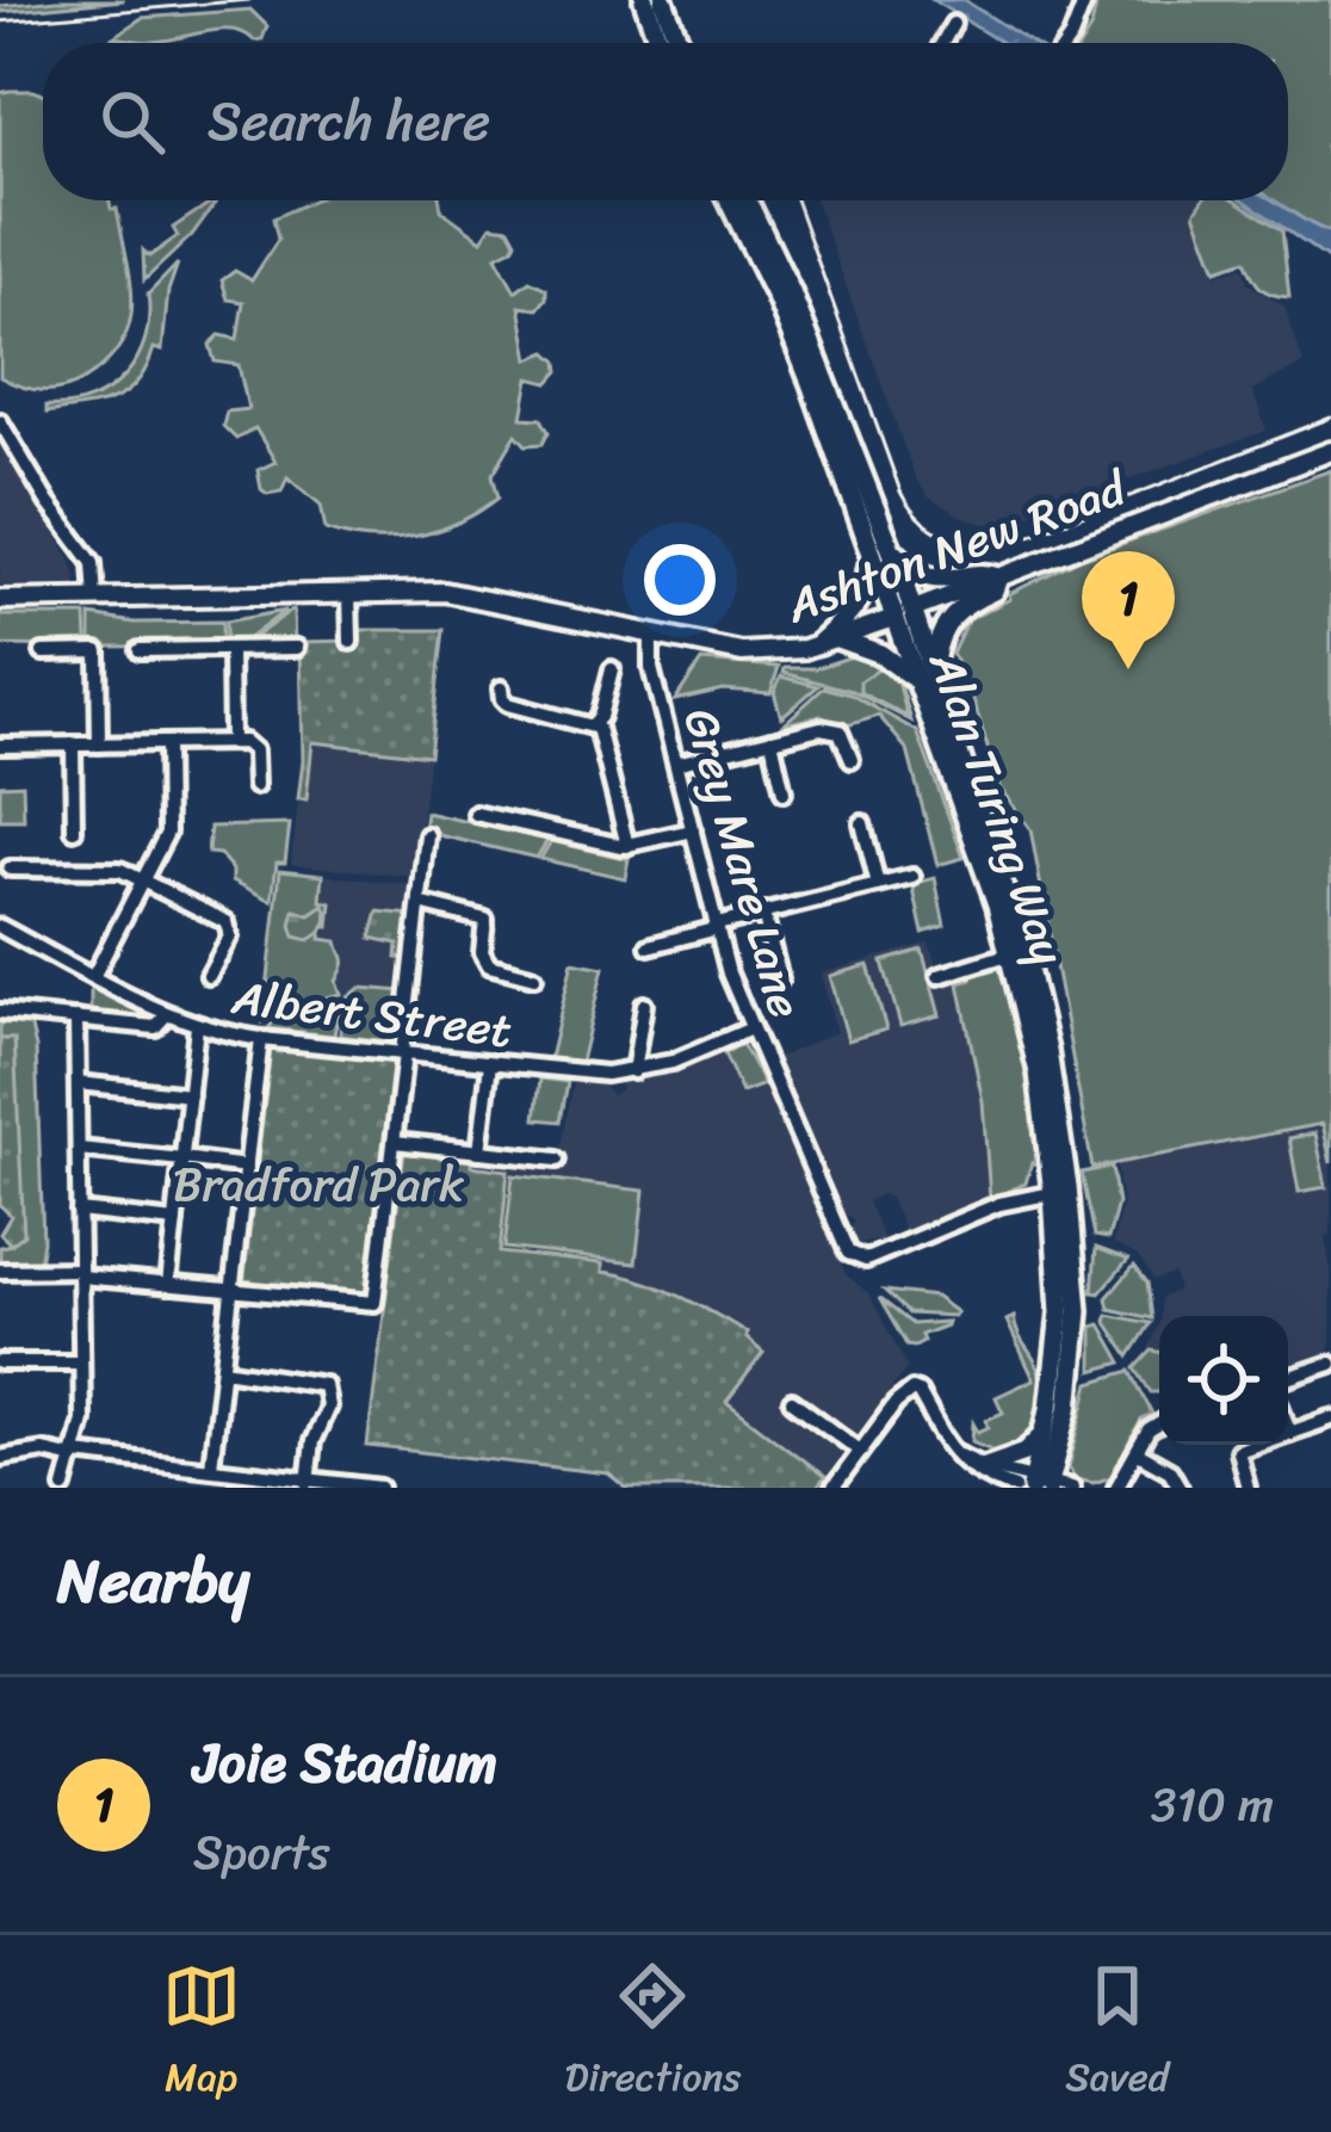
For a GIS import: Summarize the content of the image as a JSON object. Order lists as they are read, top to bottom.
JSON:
{
  "streets": {
    "highway": ["Ashton New Road", "Alan Turing Way"],
    "street": ["Grey Mare Lane", "Albert Street"]
  },
  "crossings": [
    ["Ashton New Road", "Alan Turing Way"],
    ["Ashton New Road", "Grey Mare Lane"],
    ["Alan Turing Way", "Grey Mare Lane"],
    ["Grey Mare Lane", "Albert Street"]
  ],
  "parks": ["Bradford Park"],
  "page": {
    "search": "Search here",
    "pins": "1",
    "heading": "Nearby",
    "list": [
      {
        "mark": "1",
        "name": "Joie Stadium",
        "note": "Sports",
        "value": "310 m"
      }
    ],
    "nav": ["Map", "Directions", "Saved"]
  }
}
